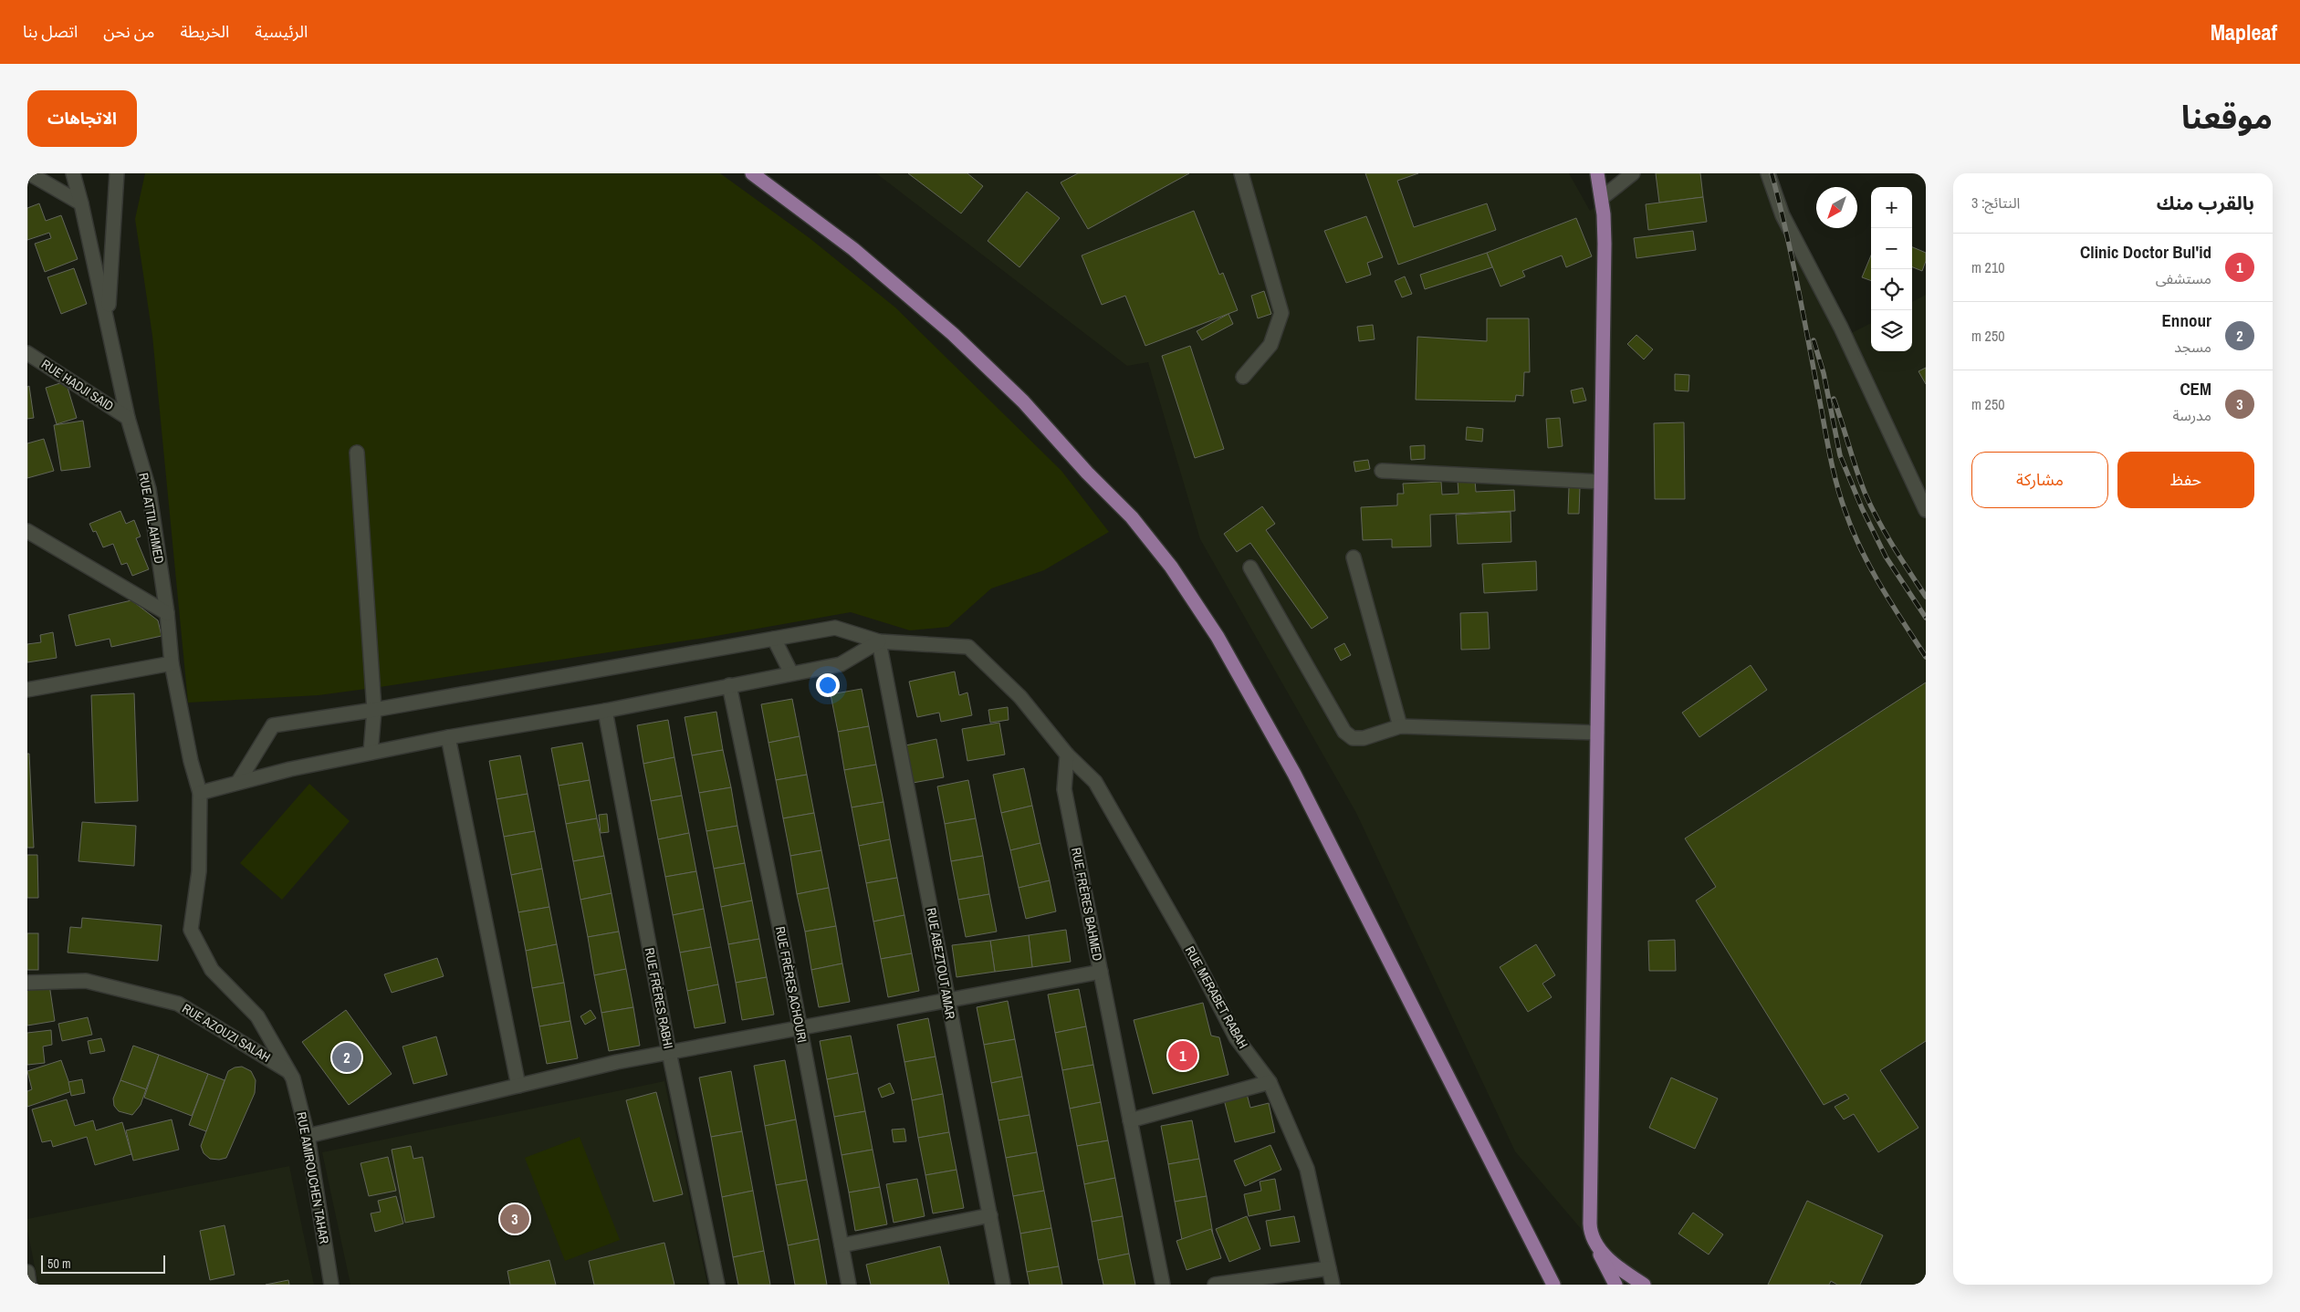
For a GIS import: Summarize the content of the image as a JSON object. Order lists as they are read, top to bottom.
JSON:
{
  "streets": {
    "street": [
      "RUE HADJI SAID",
      "RUE ATTIL AHMED",
      "RUE FRÈRES BAHMED",
      "RUE ABEZTOUT AMAR",
      "RUE FRÈRES ACHOURI",
      "RUE MERABET RABAH",
      "RUE FRÈRES RABHI",
      "RUE AZOUZI SALAH",
      "RUE AMIROUCHEN TAHAR"
    ]
  },
  "crossings": [
    ["RUE HADJI SAID", "RUE ATTIL AHMED"],
    ["RUE ATTIL AHMED", "RUE AMIROUCHEN TAHAR"],
    ["RUE FRÈRES BAHMED", "RUE MERABET RABAH"],
    ["RUE AZOUZI SALAH", "RUE AMIROUCHEN TAHAR"]
  ],
  "scale_bar": "50 m",
  "north": "bottom left",
  "page": {
    "header": "Mapleaf",
    "nav": [
      "الرئيسية",
      "الخريطة",
      "من نحن",
      "اتصل بنا"
    ],
    "title": "موقعنا",
    "buttons": [
      "الاتجاهات",
      ["حفظ", "مشاركة"]
    ],
    "heading": ["بالقرب منك", "النتائج: 3"],
    "map_buttons": ["+", "−"],
    "list": [
      {
        "mark": "1",
        "name": "Clinic Doctor Bul'id",
        "note": "مستشفى",
        "value": "210 m"
      },
      {
        "mark": "2",
        "name": "Ennour",
        "note": "مسجد",
        "value": "250 m"
      },
      {
        "mark": "3",
        "name": "CEM",
        "note": "مدرسة",
        "value": "250 m"
      }
    ],
    "pins": ["1", "2", "3"],
    "scale": "50 m"
  }
}
